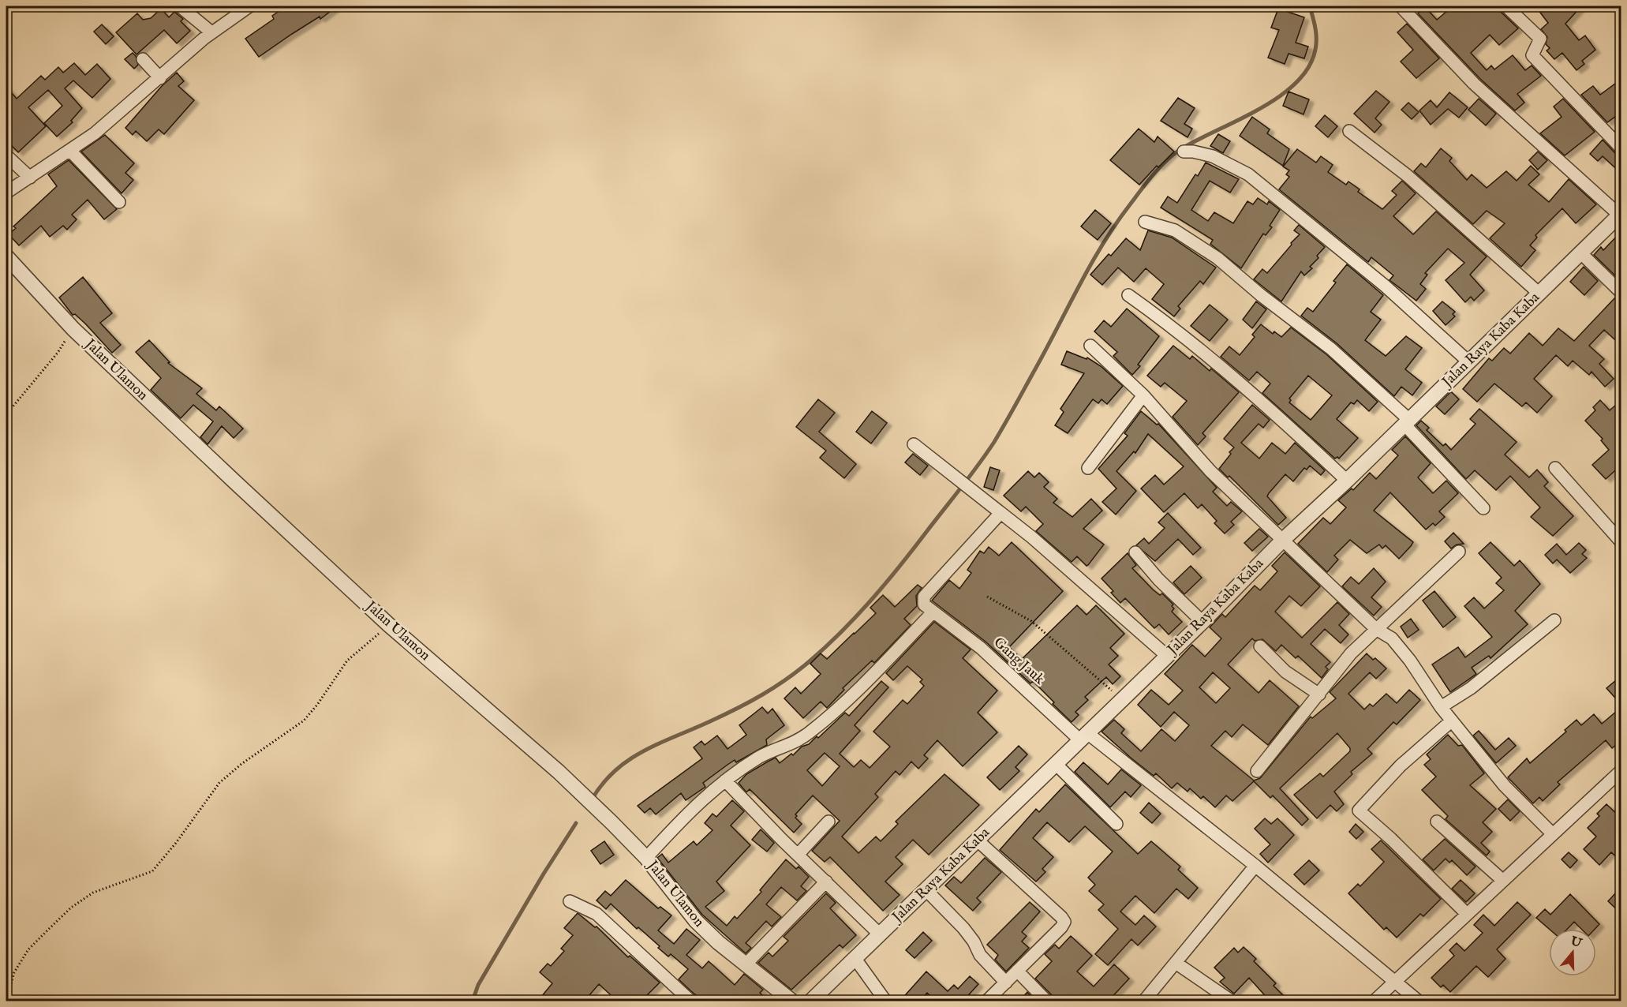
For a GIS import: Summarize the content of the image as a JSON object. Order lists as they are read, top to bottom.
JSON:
{
  "streets": {
    "street": ["Jalan Raya Kaba Kaba", "Jalan Ulamon", "Gang Jauk"]
  },
  "crossings": [
    ["Jalan Raya Kaba Kaba", "Gang Jauk"]
  ],
  "north": "top"
}
